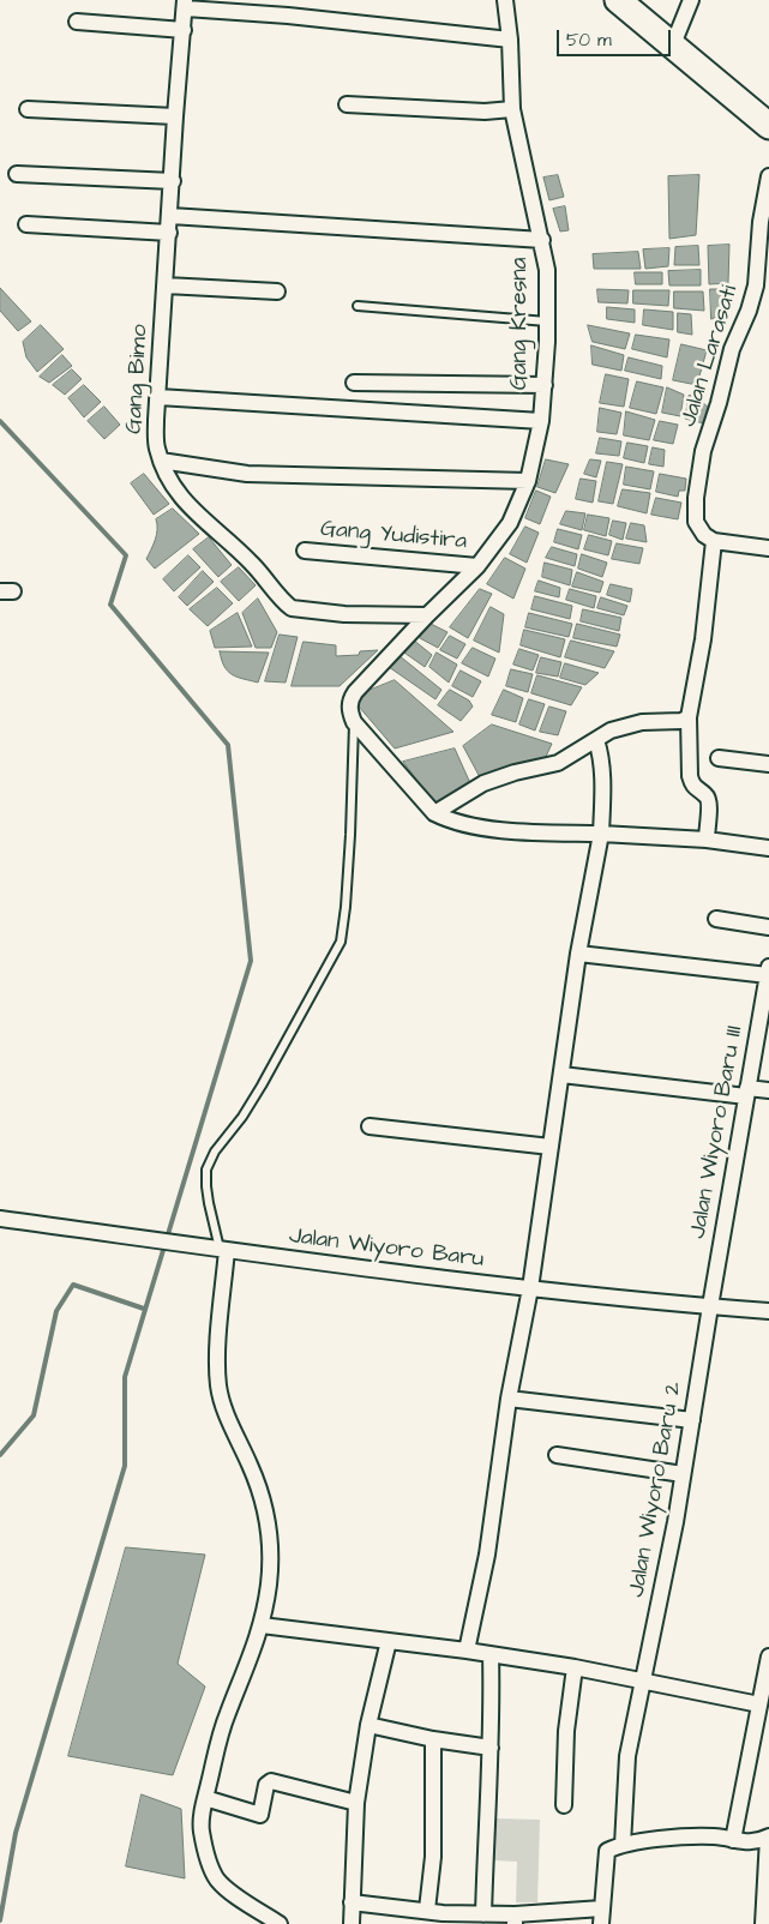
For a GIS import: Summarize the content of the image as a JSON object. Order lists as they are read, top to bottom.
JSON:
{
  "streets": {
    "street": [
      "Gang Kresna",
      "Jalan Larasati",
      "Gang Bimo",
      "Gang Yudistira",
      "Jalan Wiyoro Baru III",
      "Jalan Wiyoro Baru",
      "Jalan Wiyoro Baru 2"
    ]
  },
  "crossings": [
    ["Gang Kresna", "Gang Bimo"],
    ["Gang Kresna", "Gang Yudistira"],
    ["Jalan Wiyoro Baru III", "Jalan Wiyoro Baru"],
    ["Jalan Wiyoro Baru III", "Jalan Wiyoro Baru 2"],
    ["Jalan Wiyoro Baru", "Jalan Wiyoro Baru 2"]
  ],
  "scale_bar": "50 m"
}
